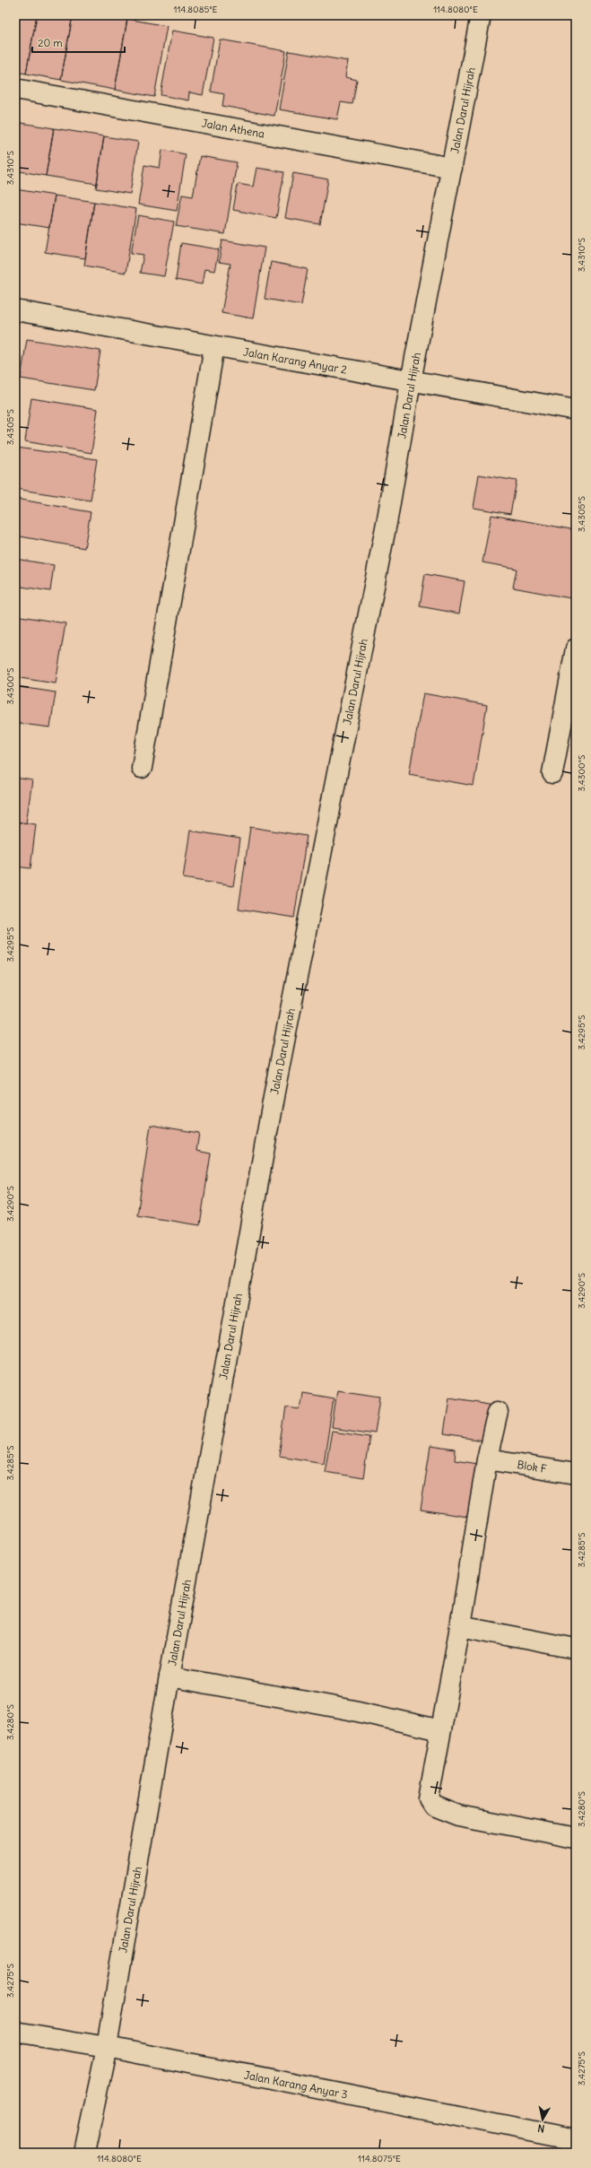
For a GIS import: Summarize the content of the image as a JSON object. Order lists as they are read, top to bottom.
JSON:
{
  "streets": {
    "street": [
      "Jalan Darul Hijrah",
      "Jalan Athena",
      "Jalan Karang Anyar 2",
      "Blok F",
      "Jalan Karang Anyar 3"
    ]
  },
  "crossings": [
    ["Jalan Darul Hijrah", "Jalan Athena"],
    ["Jalan Darul Hijrah", "Jalan Karang Anyar 2"],
    ["Jalan Darul Hijrah", "Jalan Karang Anyar 3"]
  ],
  "scale_bar": "20 m",
  "north": "bottom",
  "coordinates": [
    "114.8085°E",
    "114.8080°E",
    "3.4310°S",
    "3.4305°S",
    "3.4300°S",
    "3.4295°S",
    "3.4290°S",
    "3.4285°S",
    "3.4280°S",
    "3.4275°S",
    "114.8075°E"
  ]
}
